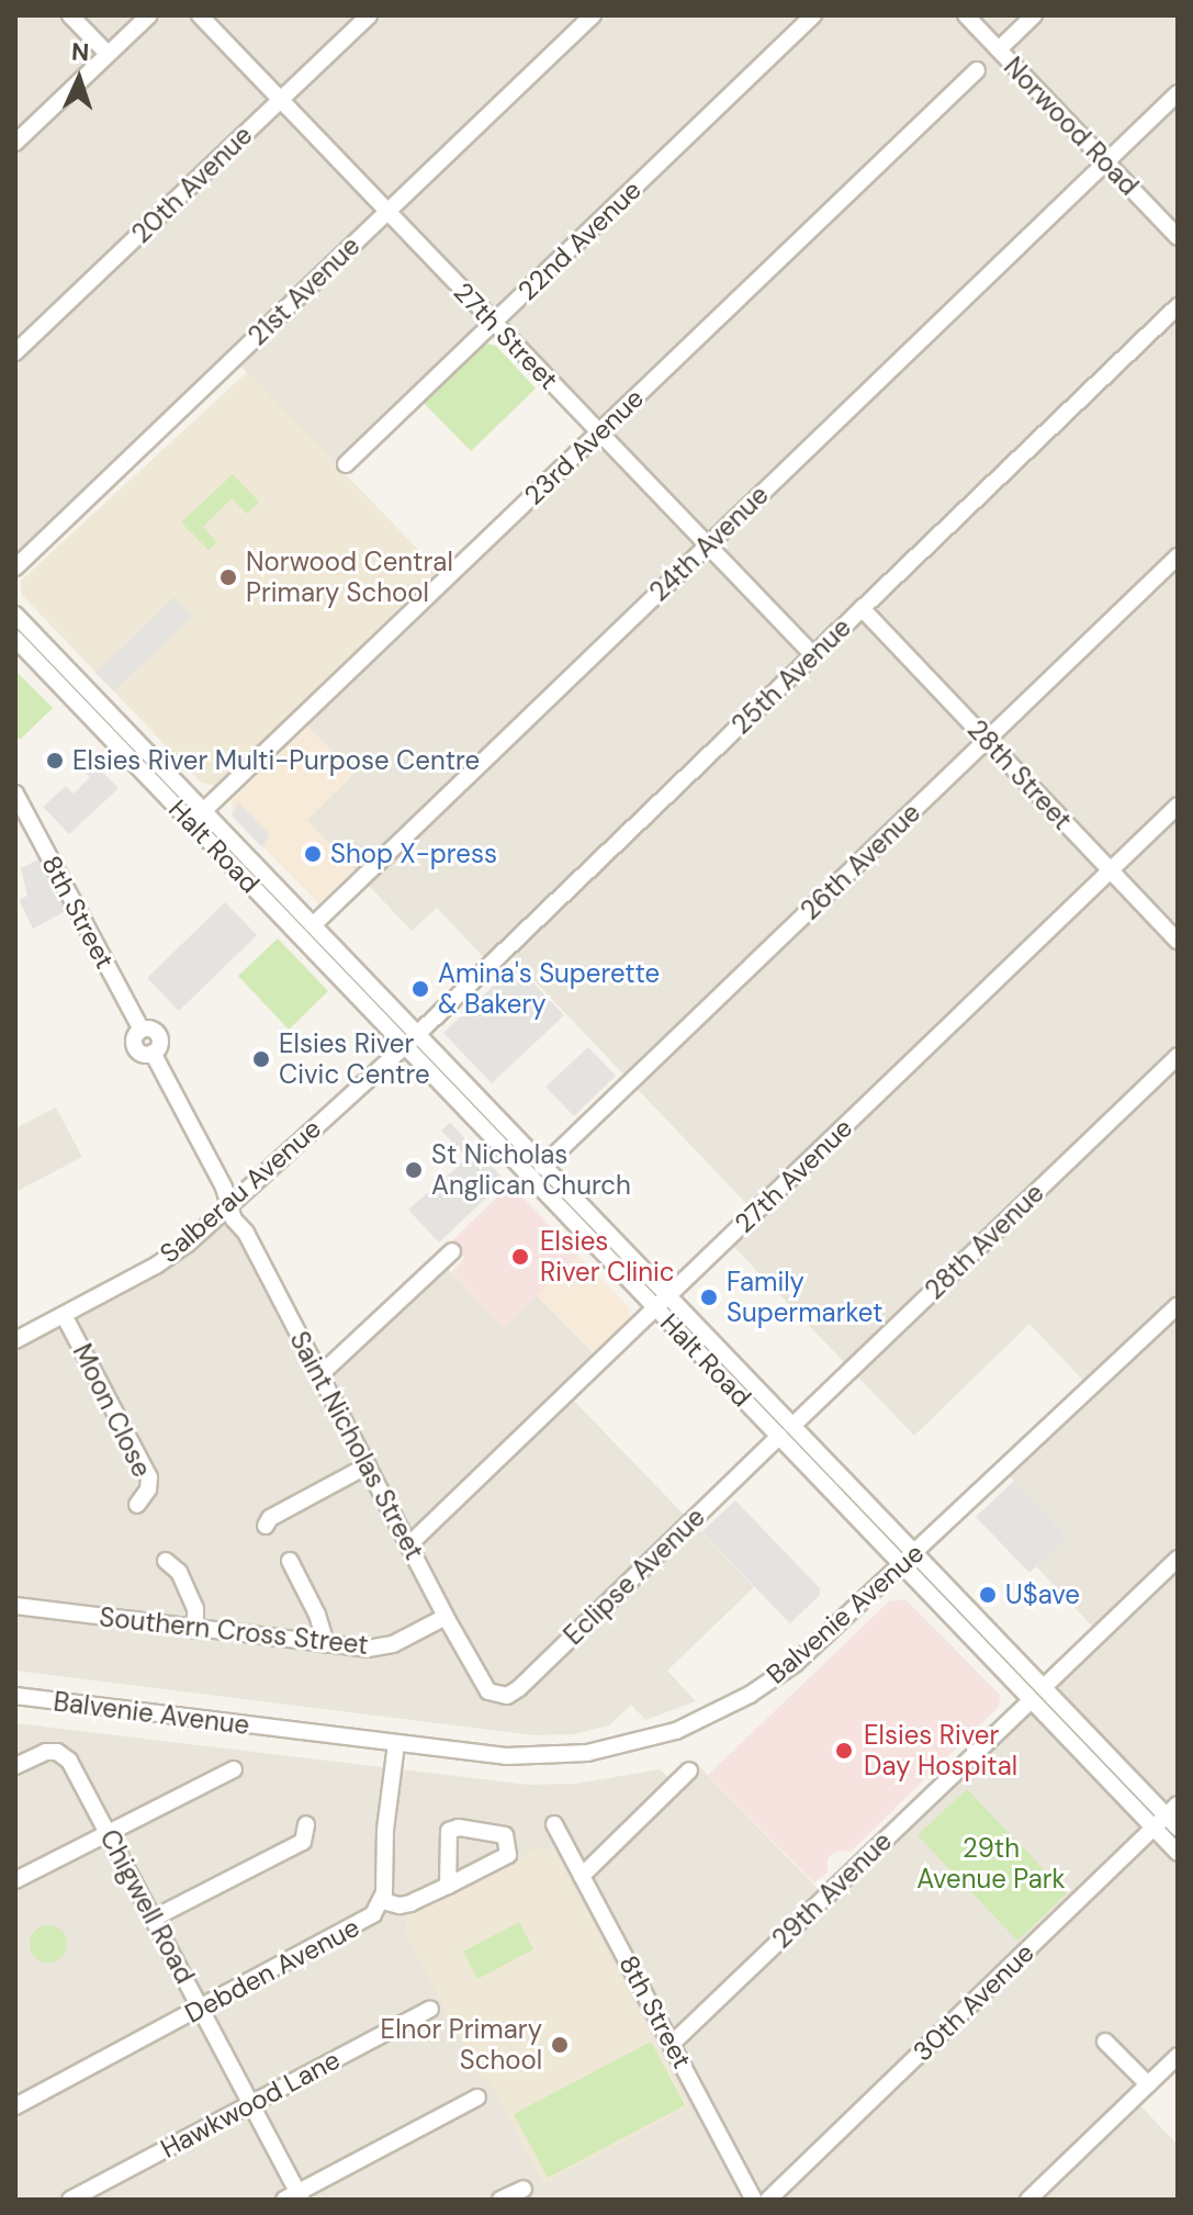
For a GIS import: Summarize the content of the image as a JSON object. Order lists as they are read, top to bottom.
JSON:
{
  "streets": {
    "street": [
      "Norwood Road",
      "20th Avenue",
      "22nd Avenue",
      "21st Avenue",
      "27th Street",
      "23rd Avenue",
      "24th Avenue",
      "25th Avenue",
      "28th Street",
      "Halt Road",
      "26th Avenue",
      "8th Street",
      "27th Avenue",
      "Salberau Avenue",
      "28th Avenue",
      "Moon Close",
      "Saint Nicholas Street",
      "Eclipse Avenue",
      "Balvenie Avenue",
      "Southern Cross Street",
      "29th Avenue",
      "Chigwell Road",
      "Debden Avenue",
      "30th Avenue",
      "Hawkwood Lane"
    ]
  },
  "crossings": [
    ["Norwood Road", "24th Avenue"],
    ["20th Avenue", "27th Street"],
    ["22nd Avenue", "27th Street"],
    ["21st Avenue", "27th Street"],
    ["27th Street", "23rd Avenue"],
    ["27th Street", "24th Avenue"],
    ["27th Street", "25th Avenue"],
    ["23rd Avenue", "Halt Road"],
    ["24th Avenue", "Halt Road"],
    ["25th Avenue", "28th Street"],
    ["25th Avenue", "Halt Road"],
    ["25th Avenue", "Salberau Avenue"],
    ["28th Street", "26th Avenue"],
    ["28th Street", "27th Avenue"],
    ["Halt Road", "26th Avenue"],
    ["Halt Road", "27th Avenue"],
    ["Halt Road", "Salberau Avenue"],
    ["Halt Road", "28th Avenue"],
    ["Halt Road", "Eclipse Avenue"],
    ["Halt Road", "Balvenie Avenue"],
    ["Halt Road", "29th Avenue"],
    ["Halt Road", "30th Avenue"],
    ["8th Street", "Salberau Avenue"],
    ["8th Street", "Saint Nicholas Street"],
    ["8th Street", "29th Avenue"],
    ["27th Avenue", "Saint Nicholas Street"],
    ["Salberau Avenue", "Moon Close"],
    ["Salberau Avenue", "Saint Nicholas Street"],
    ["28th Avenue", "Eclipse Avenue"],
    ["Saint Nicholas Street", "Eclipse Avenue"],
    ["Saint Nicholas Street", "Southern Cross Street"],
    ["Balvenie Avenue", "Debden Avenue"],
    ["Chigwell Road", "Debden Avenue"],
    ["Chigwell Road", "Hawkwood Lane"]
  ],
  "parks": ["29th Avenue Park"],
  "places": [
    "Norwood Central Primary School",
    "Elsies River Multi-Purpose Centre",
    "Shop X-press",
    "Amina's Superette & Bakery",
    "Elsies River Civic Centre",
    "St Nicholas Anglican Church",
    "Elsies River Clinic",
    "Family Supermarket",
    "U$ave",
    "Elsies River Day Hospital",
    "Elnor Primary School"
  ],
  "north": "top"
}
